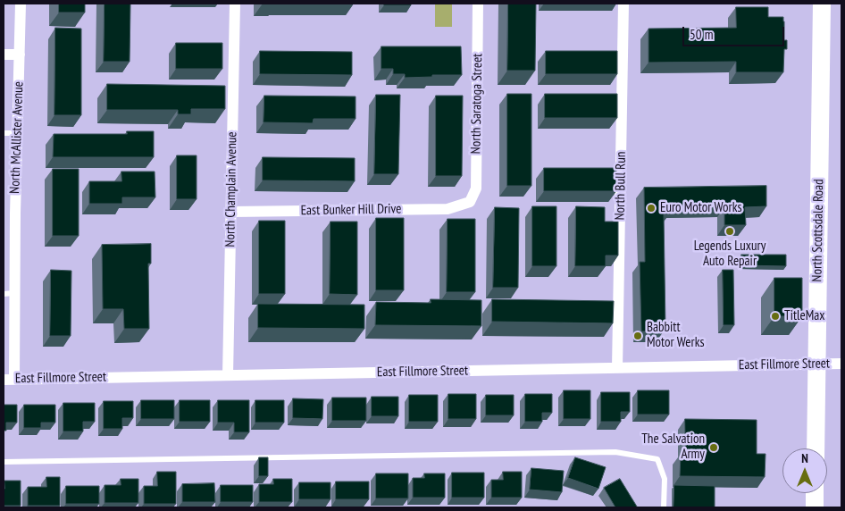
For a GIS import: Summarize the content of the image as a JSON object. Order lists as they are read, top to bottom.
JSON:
{
  "streets": {
    "main road": ["North Scottsdale Road"],
    "street": [
      "North Saratoga Street",
      "North McAllister Avenue",
      "North Bull Run",
      "North Champlain Avenue",
      "East Bunker Hill Drive",
      "East Fillmore Street"
    ]
  },
  "crossings": [
    ["North Saratoga Street", "East Bunker Hill Drive"],
    ["North McAllister Avenue", "East Fillmore Street"],
    ["North Bull Run", "East Fillmore Street"],
    ["North Champlain Avenue", "East Bunker Hill Drive"],
    ["North Champlain Avenue", "East Fillmore Street"],
    ["North Scottsdale Road", "East Fillmore Street"]
  ],
  "places": [
    "Euro Motor Works",
    "Legends Luxury Auto Repair",
    "TitleMax",
    "Babbitt Motor Werks",
    "The Salvation Army"
  ],
  "scale_bar": "50 m",
  "north": "top"
}
